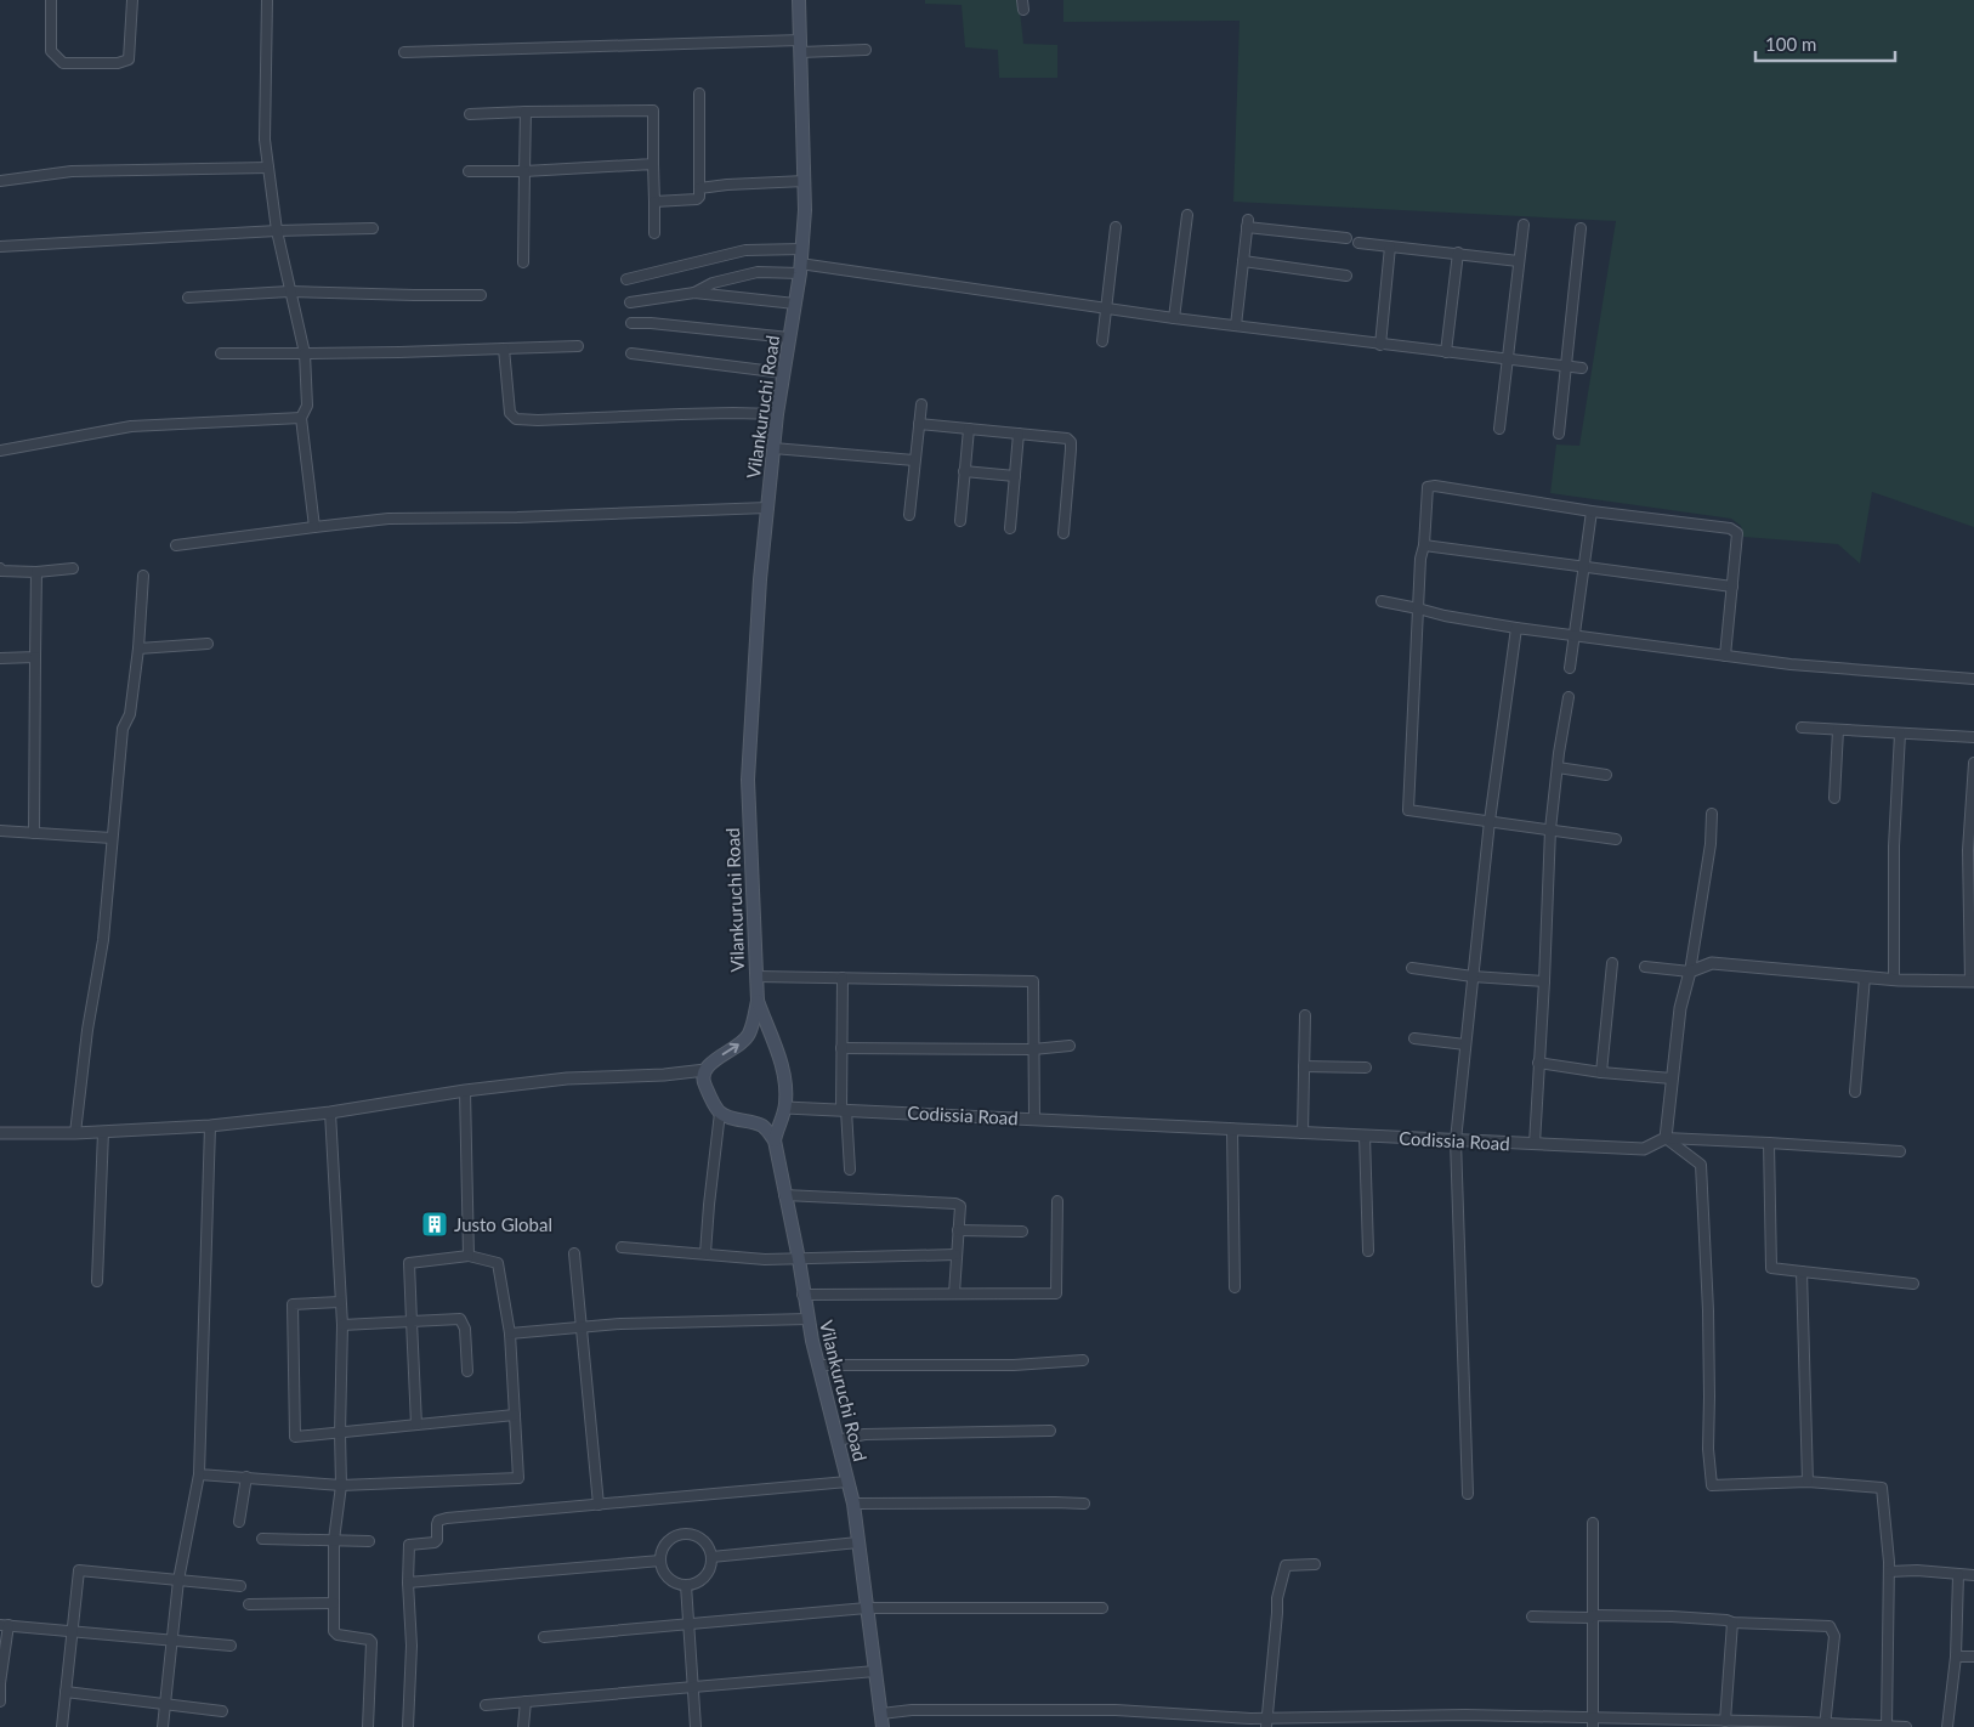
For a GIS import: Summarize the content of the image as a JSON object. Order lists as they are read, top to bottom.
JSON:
{
  "streets": {
    "main road": ["Vilankuruchi Road"],
    "street": ["Codissia Road"]
  },
  "places": {
    "building": ["Justo Global"]
  },
  "scale_bar": "100 m"
}
